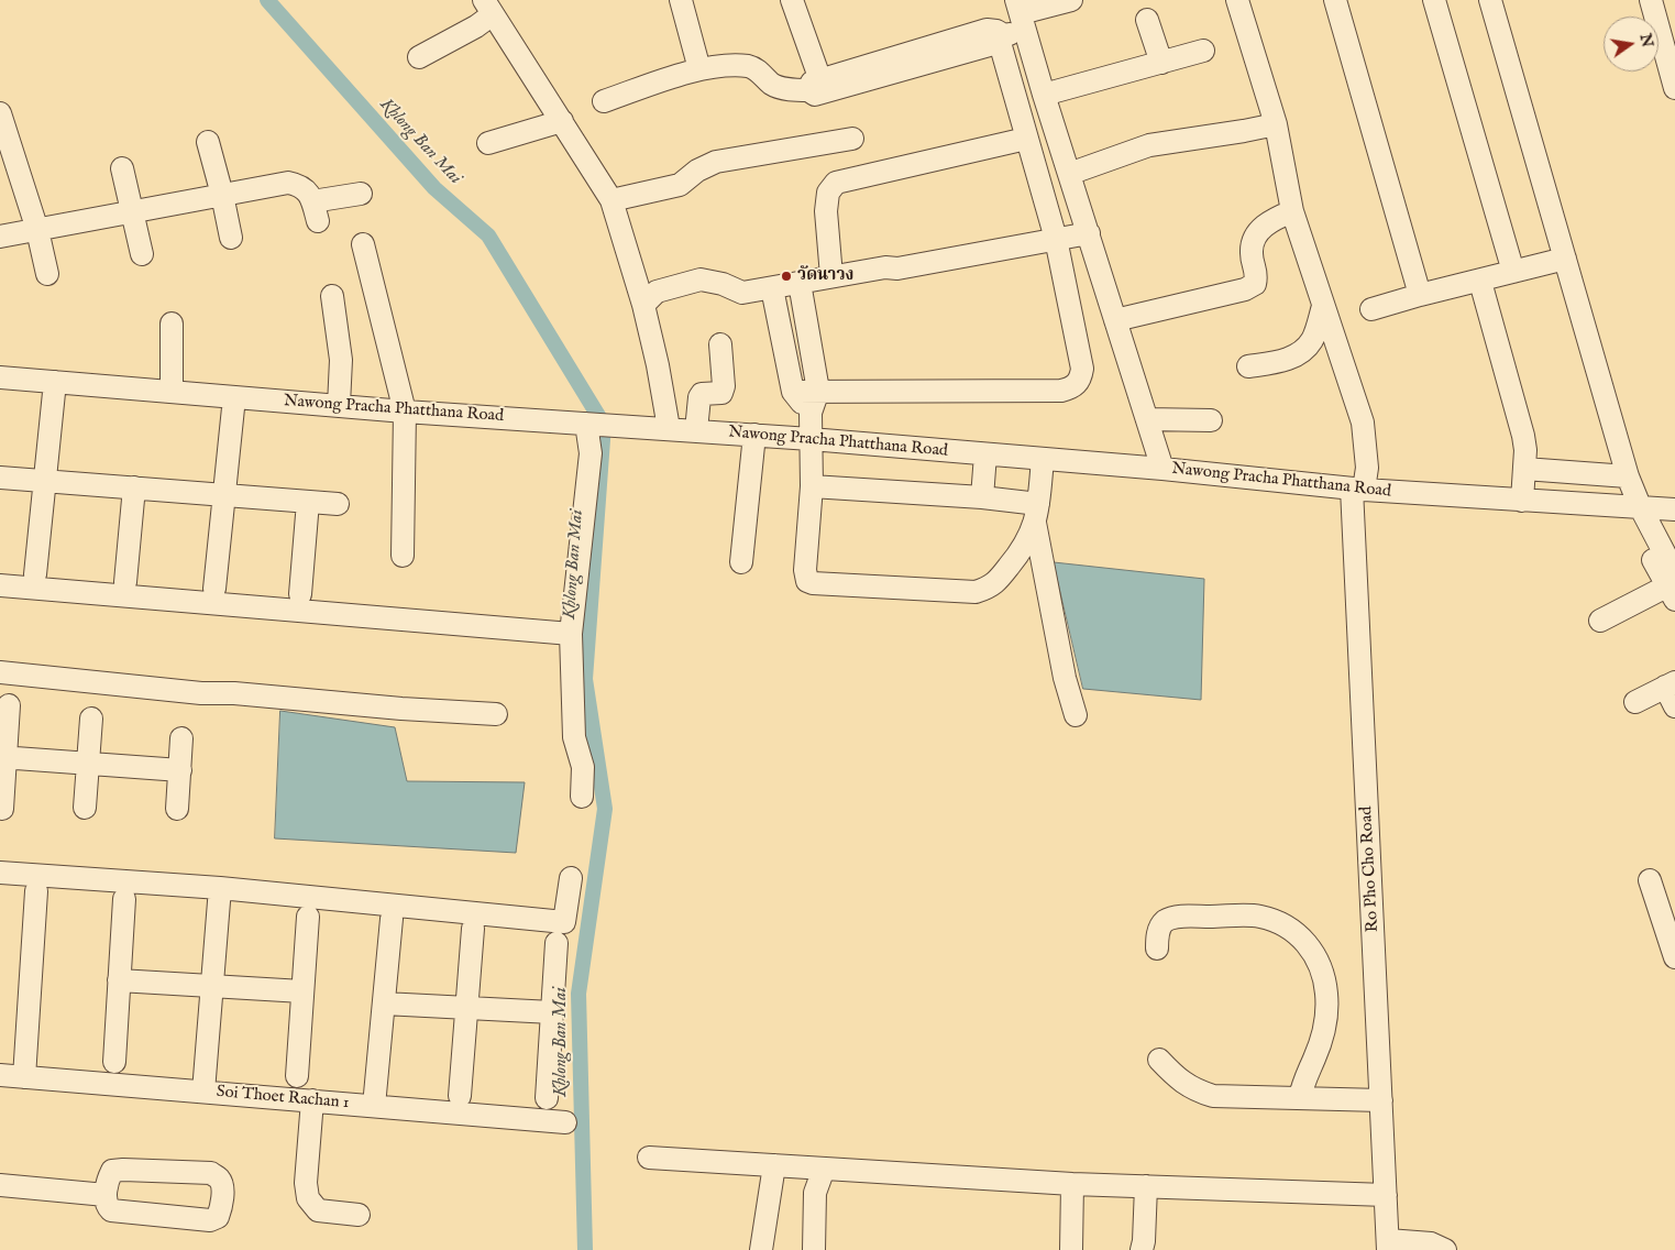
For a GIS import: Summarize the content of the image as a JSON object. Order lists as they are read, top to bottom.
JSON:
{
  "streets": {
    "street": ["Nawong Pracha Phatthana Road", "Ro Pho Cho Road", "Soi Thoet Rachan 1"]
  },
  "crossings": [
    ["Nawong Pracha Phatthana Road", "Ro Pho Cho Road"]
  ],
  "water": ["Khlong Ban Mai"],
  "places": ["วัดนาวง"],
  "north": "right"
}
